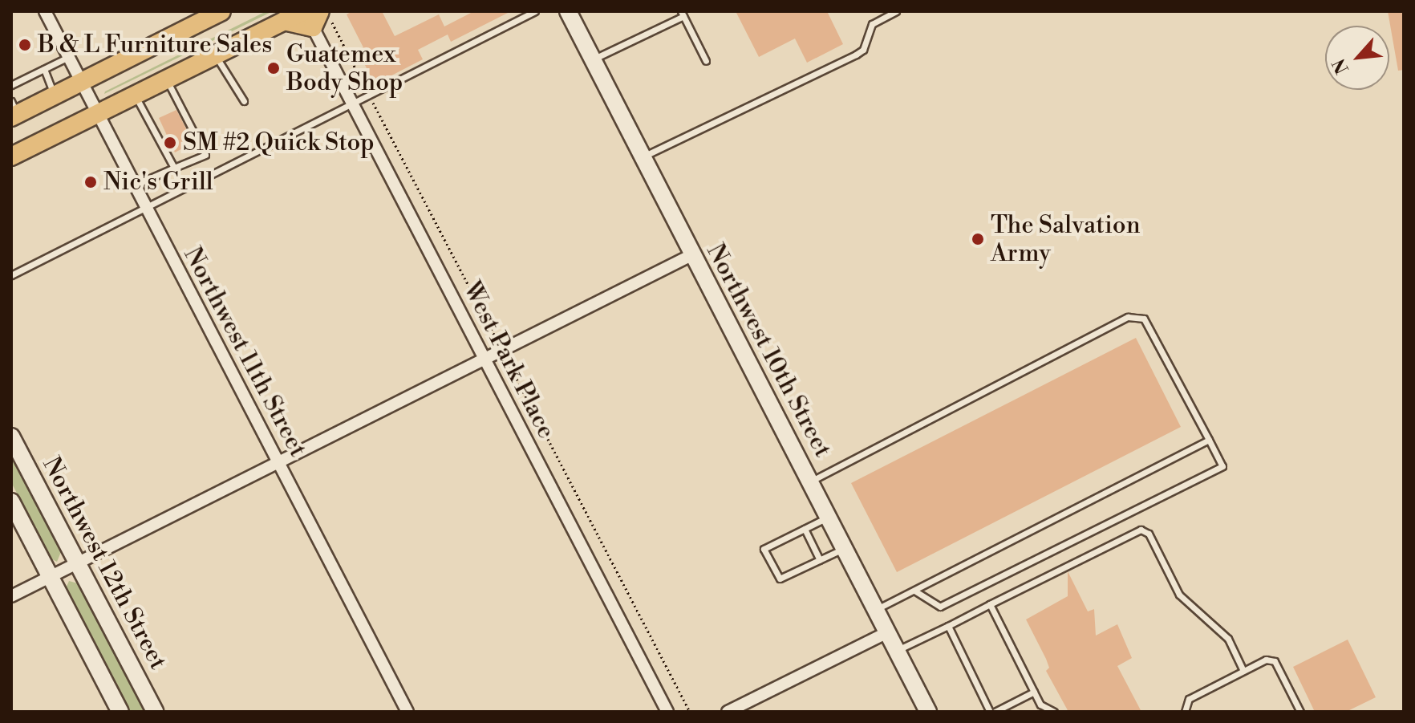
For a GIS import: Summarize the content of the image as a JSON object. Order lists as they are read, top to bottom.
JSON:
{
  "streets": {
    "main road": ["Northwest 10th Street", "Northwest 12th Street"],
    "street": ["Northwest 11th Street", "West Park Place"]
  },
  "places": [
    "B & L Furniture Sales",
    "Guatemex Body Shop",
    "SM #2 Quick Stop",
    "Nic's Grill",
    "The Salvation Army"
  ],
  "north": "bottom left"
}
